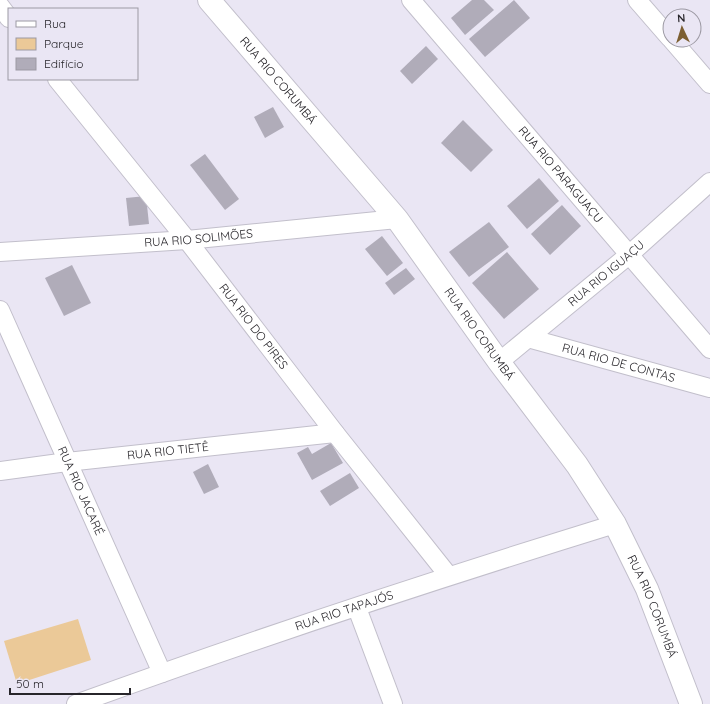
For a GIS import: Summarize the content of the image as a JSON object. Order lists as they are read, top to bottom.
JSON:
{
  "streets": {
    "street": [
      "RUA RIO CORUMBÁ",
      "RUA RIO PARAGUAÇU",
      "RUA RIO SOLIMÕES",
      "RUA RIO IGUAÇU",
      "RUA RIO DO PIRES",
      "RUA RIO DE CONTAS",
      "RUA RIO TIETÊ",
      "RUA RIO JACARÉ",
      "RUA RIO TAPAJÓS"
    ]
  },
  "crossings": [
    ["RUA RIO CORUMBÁ", "RUA RIO SOLIMÕES"],
    ["RUA RIO CORUMBÁ", "RUA RIO IGUAÇU"],
    ["RUA RIO CORUMBÁ", "RUA RIO TAPAJÓS"],
    ["RUA RIO PARAGUAÇU", "RUA RIO IGUAÇU"],
    ["RUA RIO SOLIMÕES", "RUA RIO DO PIRES"],
    ["RUA RIO IGUAÇU", "RUA RIO DE CONTAS"],
    ["RUA RIO DO PIRES", "RUA RIO TIETÊ"],
    ["RUA RIO DO PIRES", "RUA RIO TAPAJÓS"],
    ["RUA RIO TIETÊ", "RUA RIO JACARÉ"],
    ["RUA RIO JACARÉ", "RUA RIO TAPAJÓS"]
  ],
  "legend": ["Rua", "Parque", "Edifício"],
  "scale_bar": "50 m",
  "north": "top"
}
